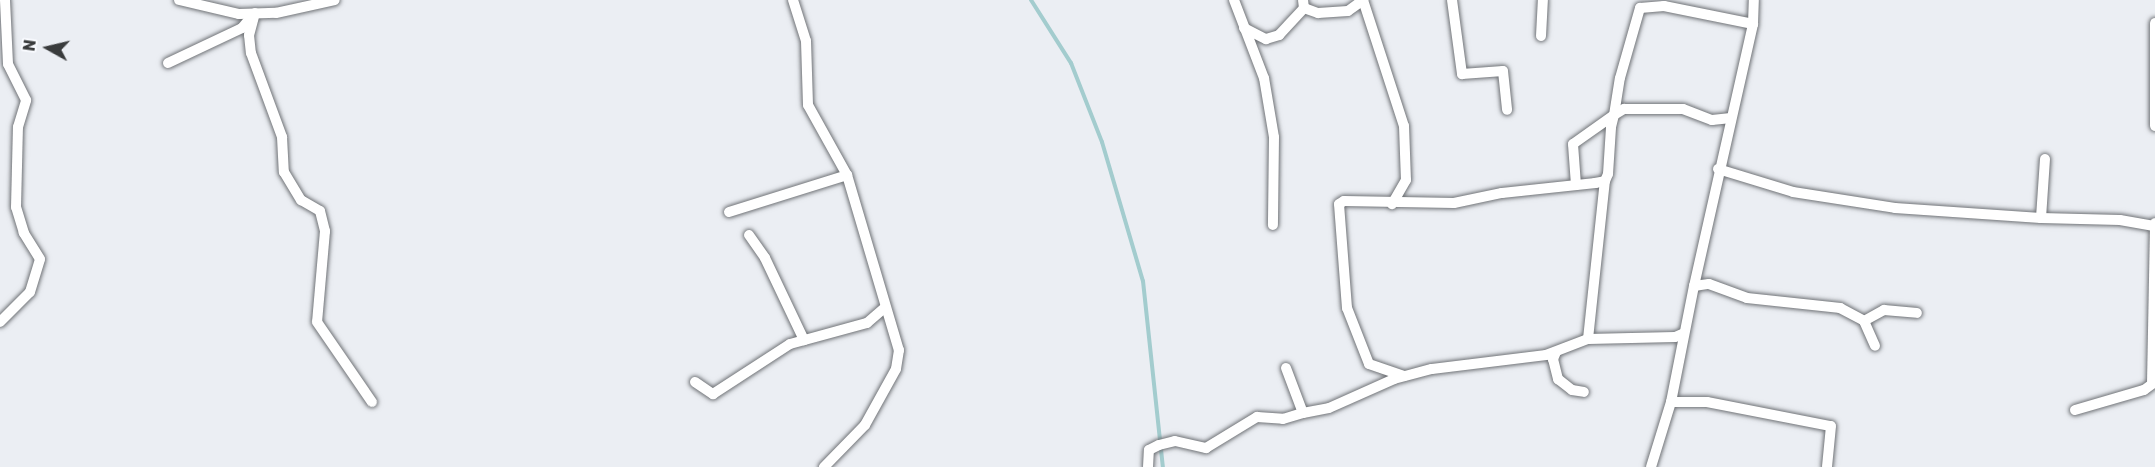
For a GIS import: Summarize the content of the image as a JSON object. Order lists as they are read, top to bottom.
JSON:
{
  "north": "left"
}
